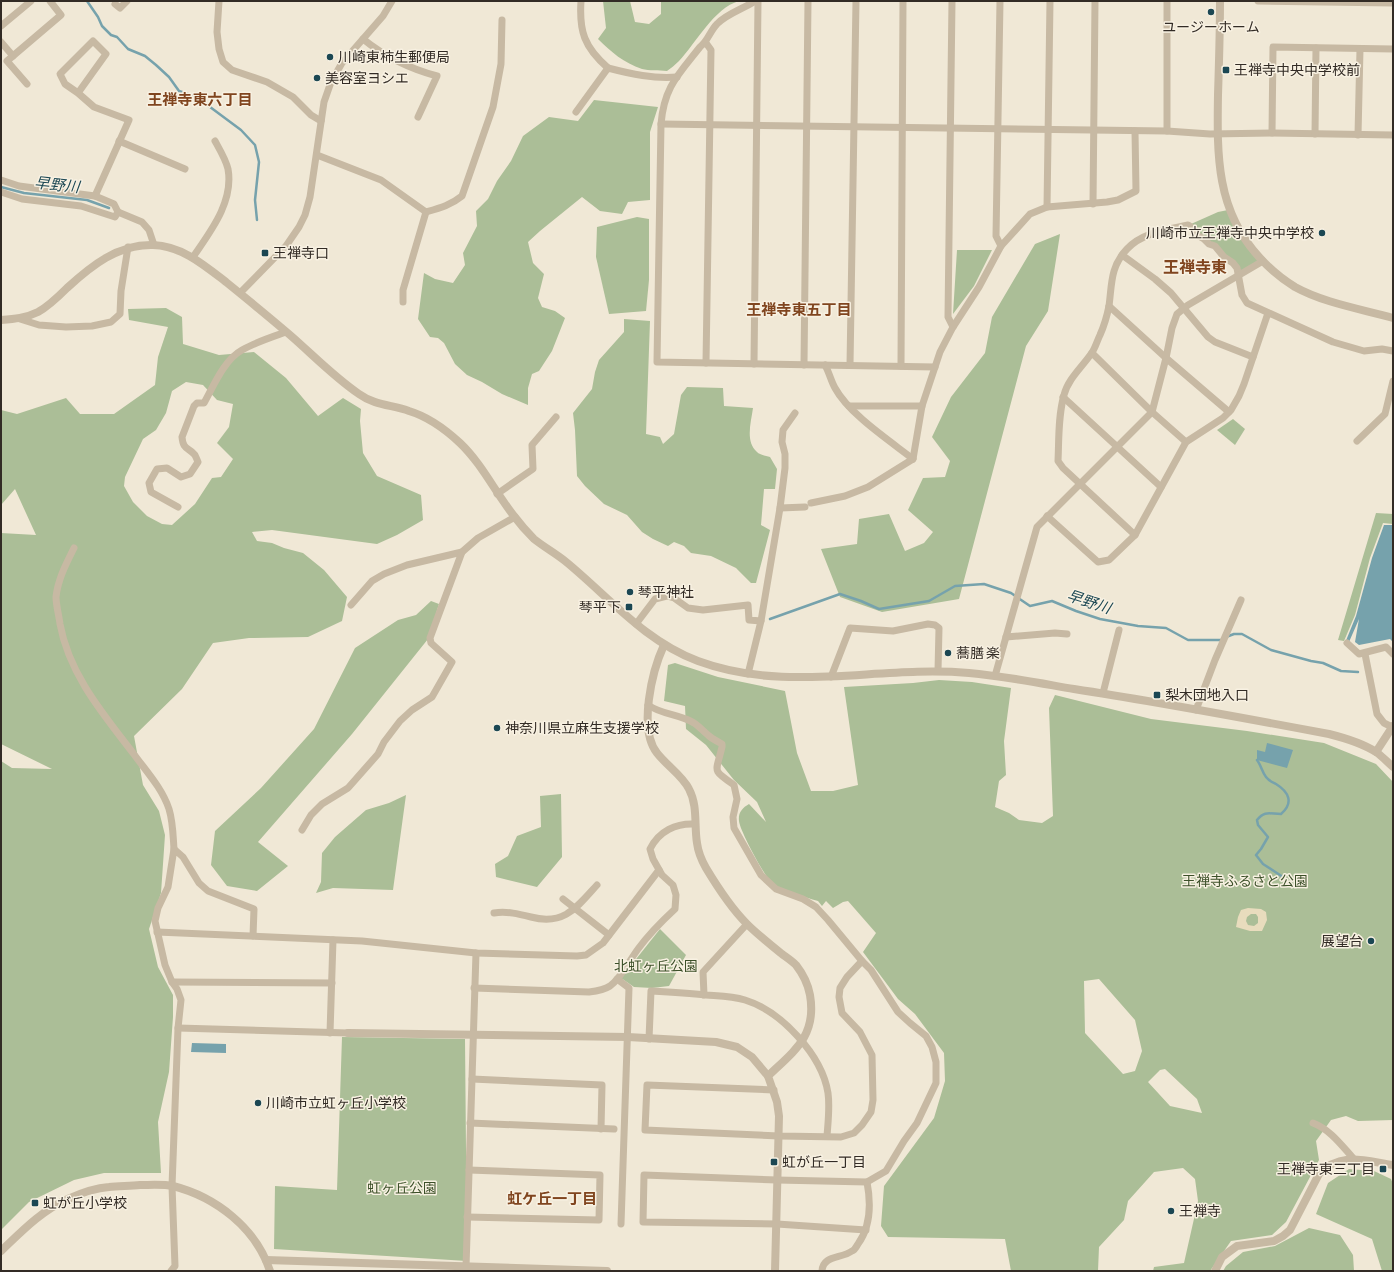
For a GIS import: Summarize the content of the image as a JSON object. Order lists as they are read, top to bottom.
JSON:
{
  "districts": [
    "王禅寺東六丁目",
    "王禅寺東",
    "王禅寺東五丁目",
    "虹ケ丘一丁目"
  ],
  "water": ["早野川"],
  "parks": ["王禅寺ふるさと公園", "北虹ヶ丘公園", "虹ヶ丘公園"],
  "places": {
    "other": [
      "ユージーホーム",
      "川崎東柿生郵便局",
      "美容室ヨシエ",
      "川崎市立王禅寺中央中学校",
      "琴平神社",
      "蕎膳 楽",
      "神奈川県立麻生支援学校",
      "展望台",
      "川崎市立虹ヶ丘小学校",
      "王禅寺"
    ],
    "transit": [
      "王禅寺中央中学校前",
      "王禅寺口",
      "琴平下",
      "梨木団地入口",
      "虹が丘一丁目",
      "王禅寺東三丁目",
      "虹が丘小学校"
    ]
  }
}
